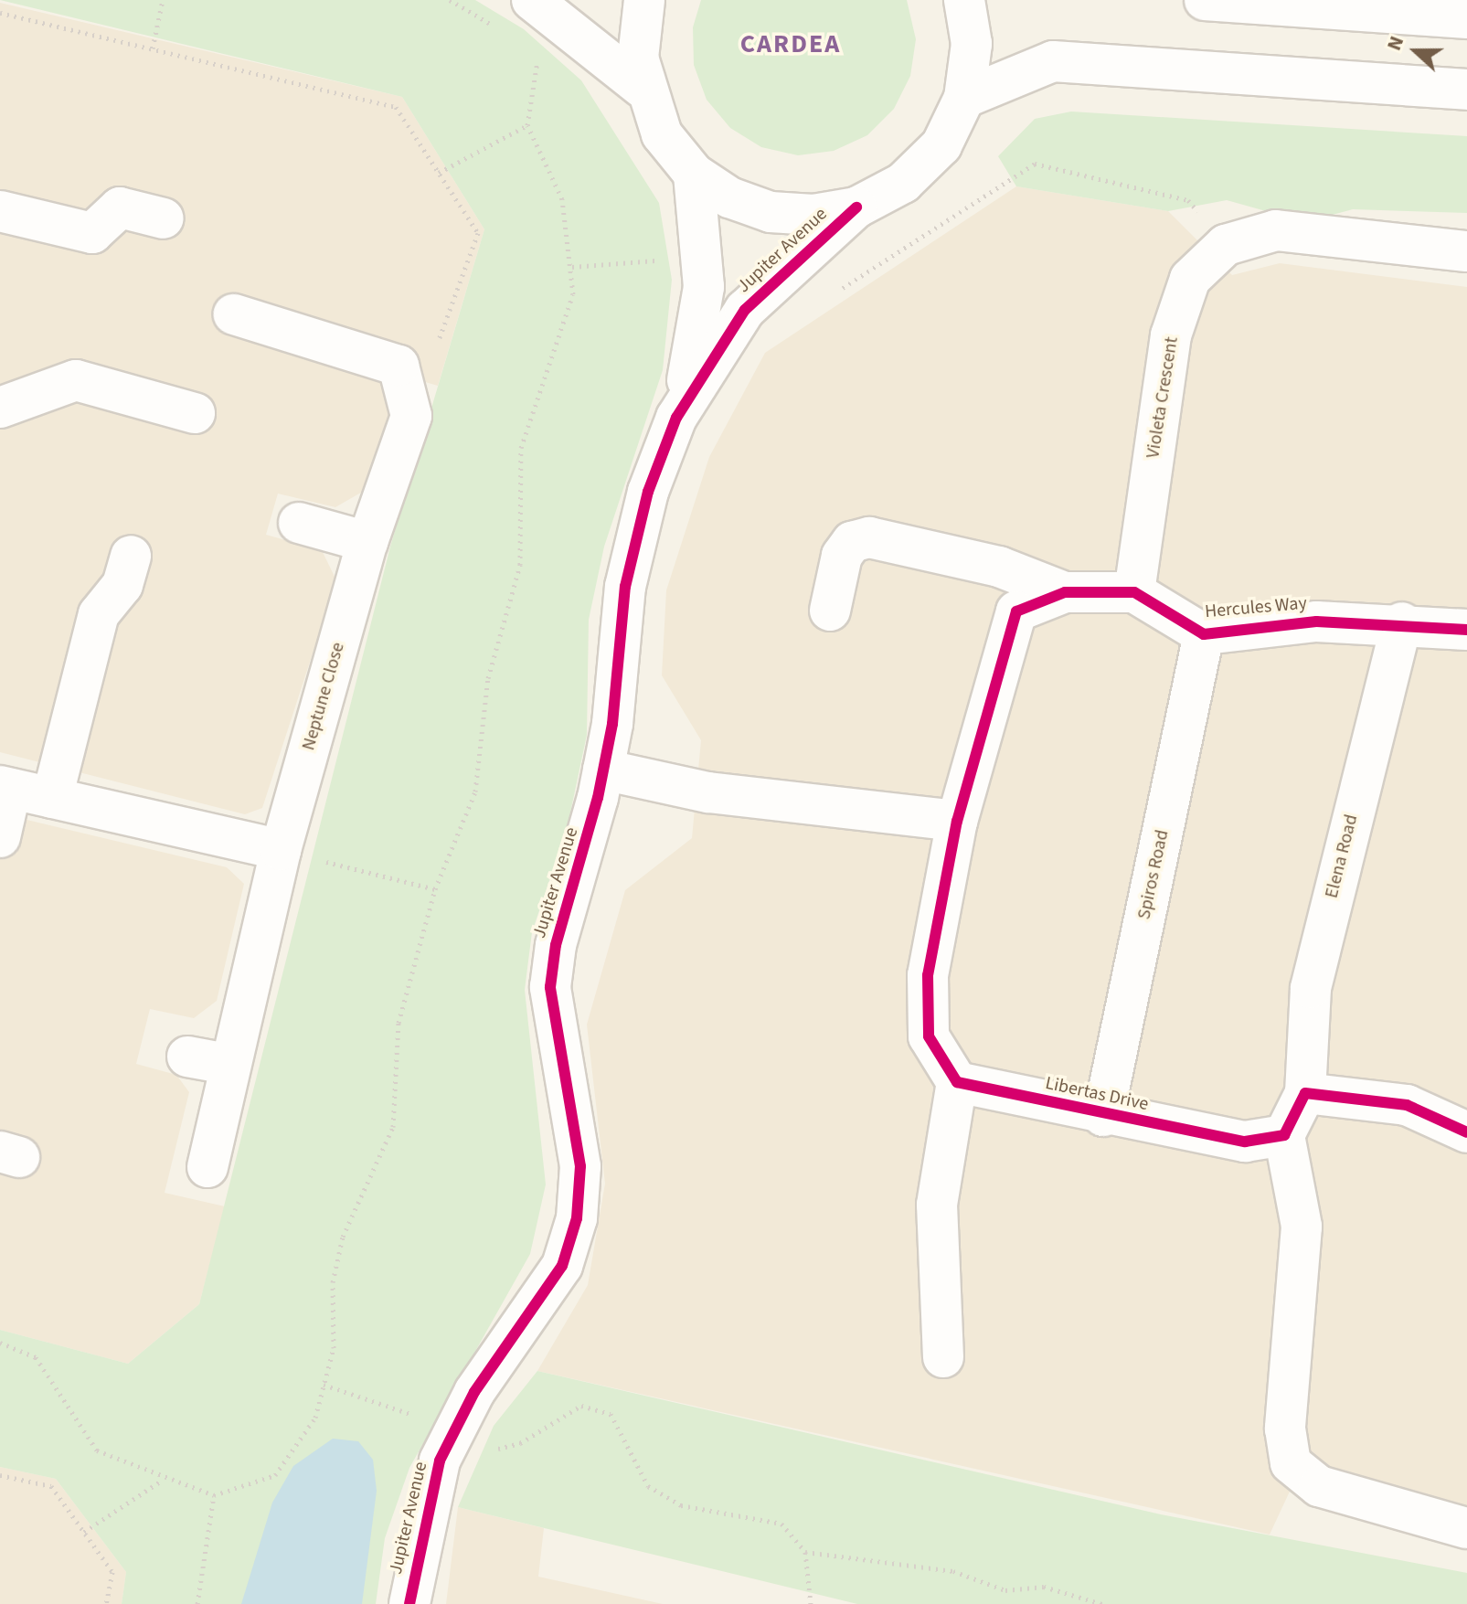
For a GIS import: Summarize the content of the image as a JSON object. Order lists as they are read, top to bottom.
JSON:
{
  "streets": {
    "street": [
      "Jupiter Avenue",
      "Violeta Crescent",
      "Hercules Way",
      "Neptune Close",
      "Elena Road",
      "Spiros Road",
      "Libertas Drive"
    ]
  },
  "crossings": [
    ["Violeta Crescent", "Hercules Way"],
    ["Hercules Way", "Elena Road"],
    ["Hercules Way", "Spiros Road"],
    ["Spiros Road", "Libertas Drive"]
  ],
  "districts": ["CARDEA"],
  "north": "left"
}
